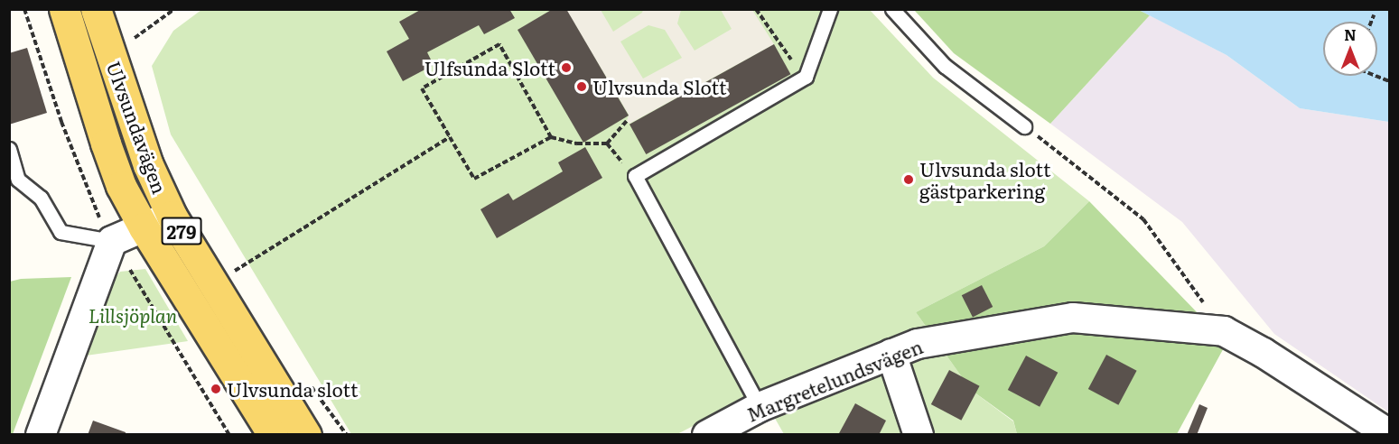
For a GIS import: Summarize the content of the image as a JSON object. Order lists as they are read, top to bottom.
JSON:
{
  "streets": {
    "main road": ["Ulvsundavägen", "279"],
    "street": ["Margretelundsvägen"]
  },
  "parks": ["Lillsjöplan"],
  "places": [
    "Ulfsunda Slott",
    "Ulvsunda Slott",
    "Ulvsunda slott gästparkering",
    "Ulvsunda slott"
  ],
  "north": "top"
}
